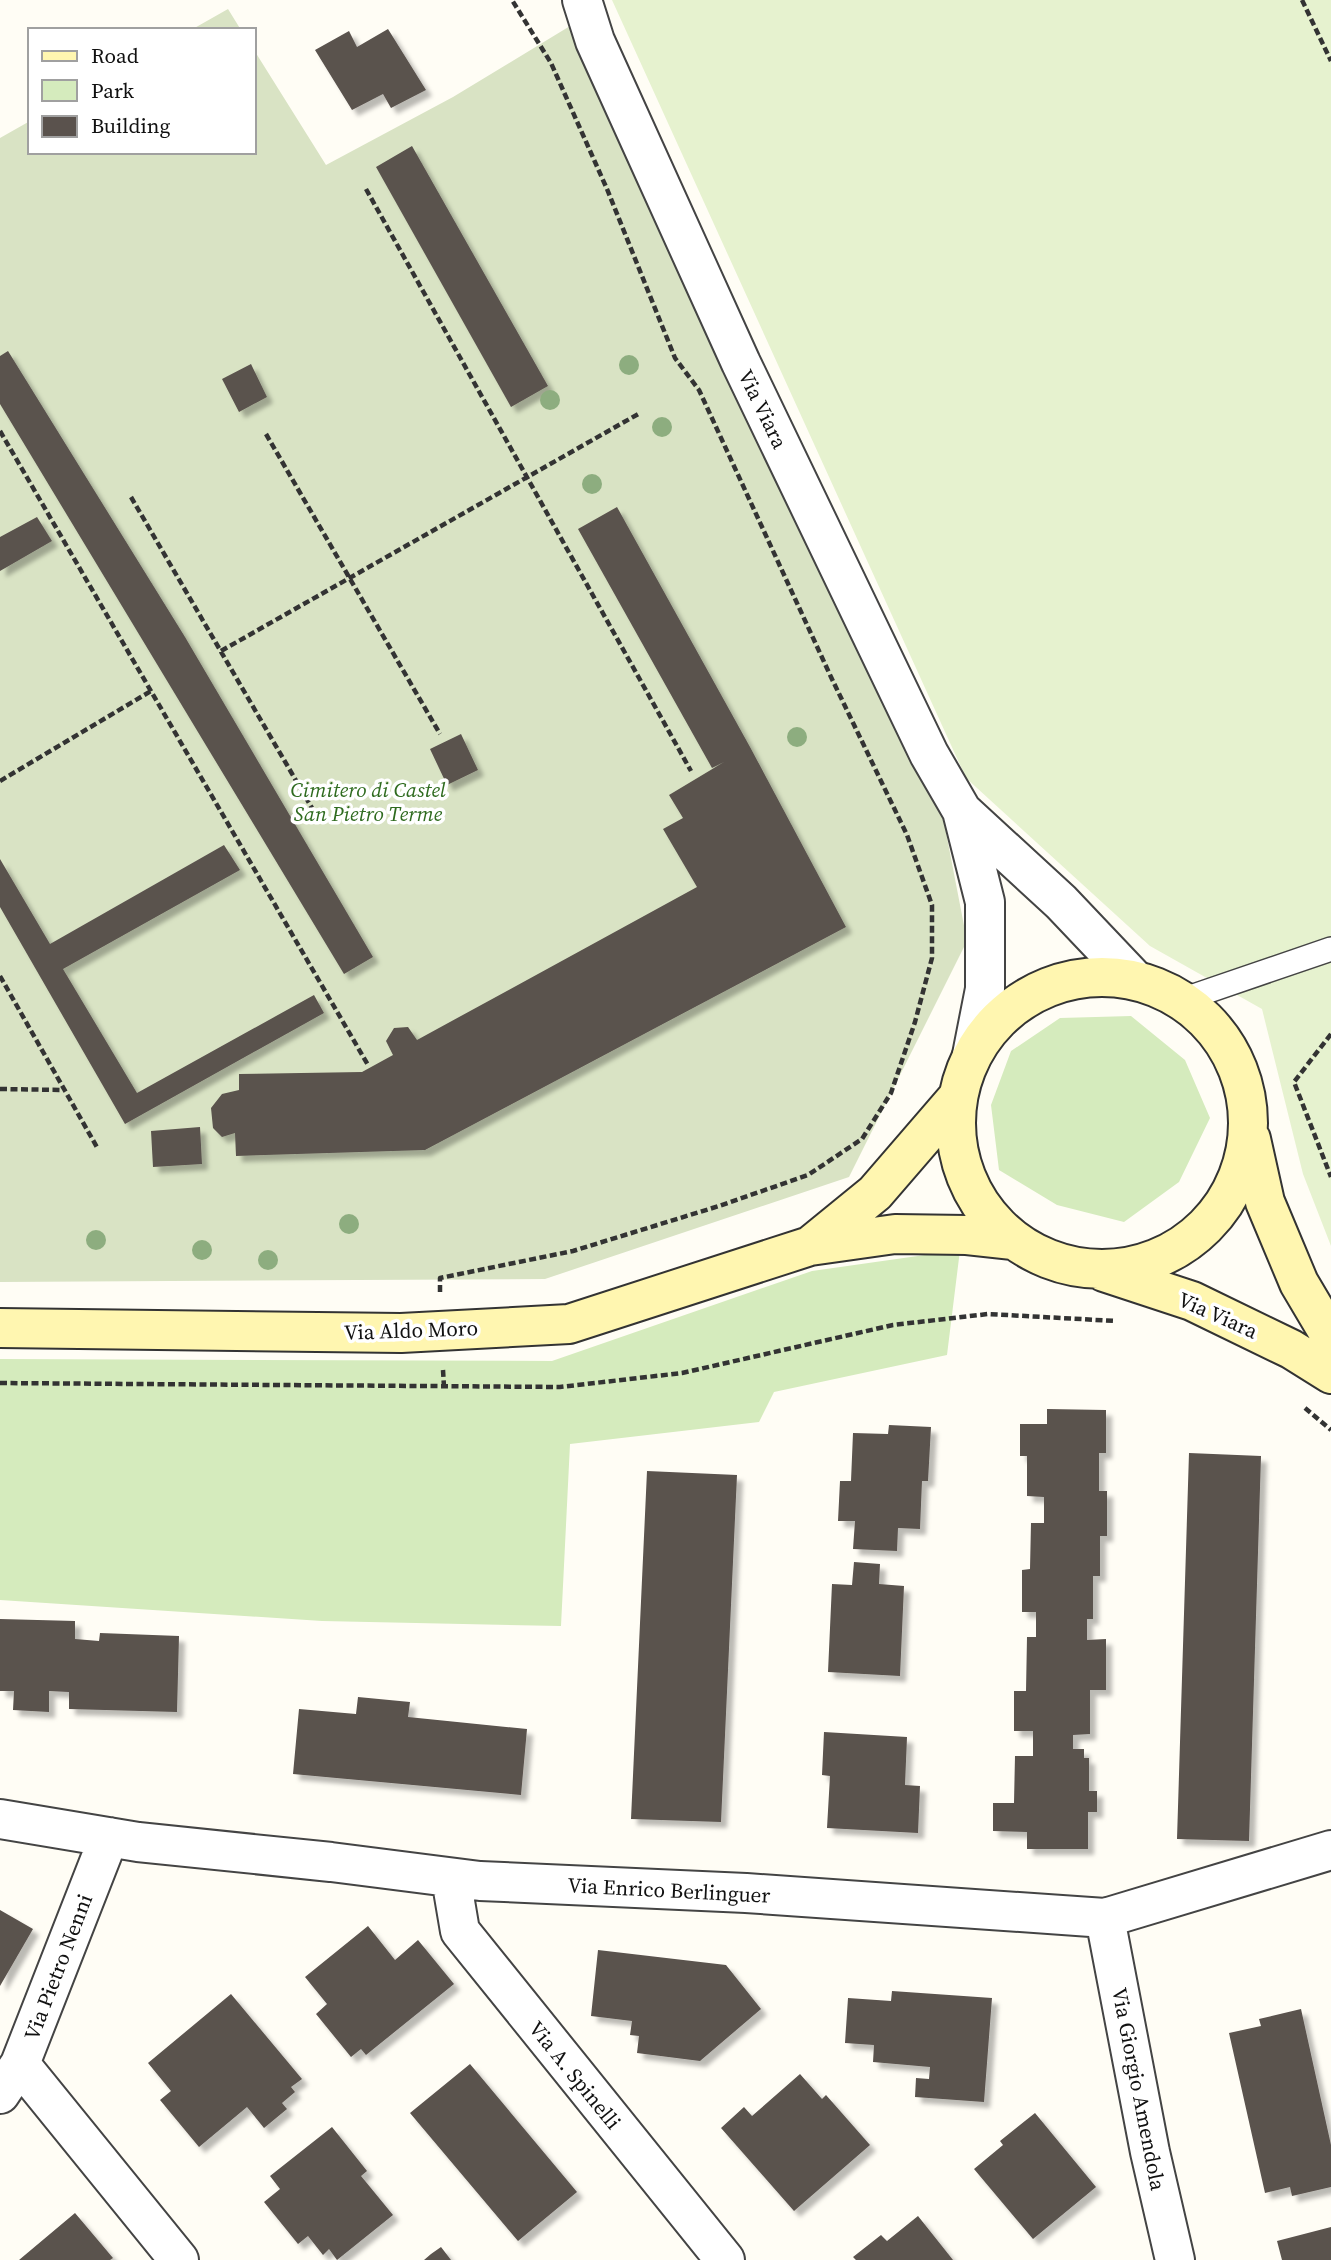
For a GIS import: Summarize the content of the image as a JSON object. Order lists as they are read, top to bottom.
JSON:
{
  "streets": {
    "main road": ["Via Viara", "Via Aldo Moro"],
    "street": [
      "Via Enrico Berlinguer",
      "Via Pietro Nenni",
      "Via A. Spinelli",
      "Via Giorgio Amendola"
    ]
  },
  "crossings": [
    ["Via Enrico Berlinguer", "Via Pietro Nenni"],
    ["Via Enrico Berlinguer", "Via A. Spinelli"],
    ["Via Enrico Berlinguer", "Via Giorgio Amendola"]
  ],
  "parks": ["Cimitero di Castel San Pietro Terme"],
  "legend": ["Road", "Park", "Building"]
}
